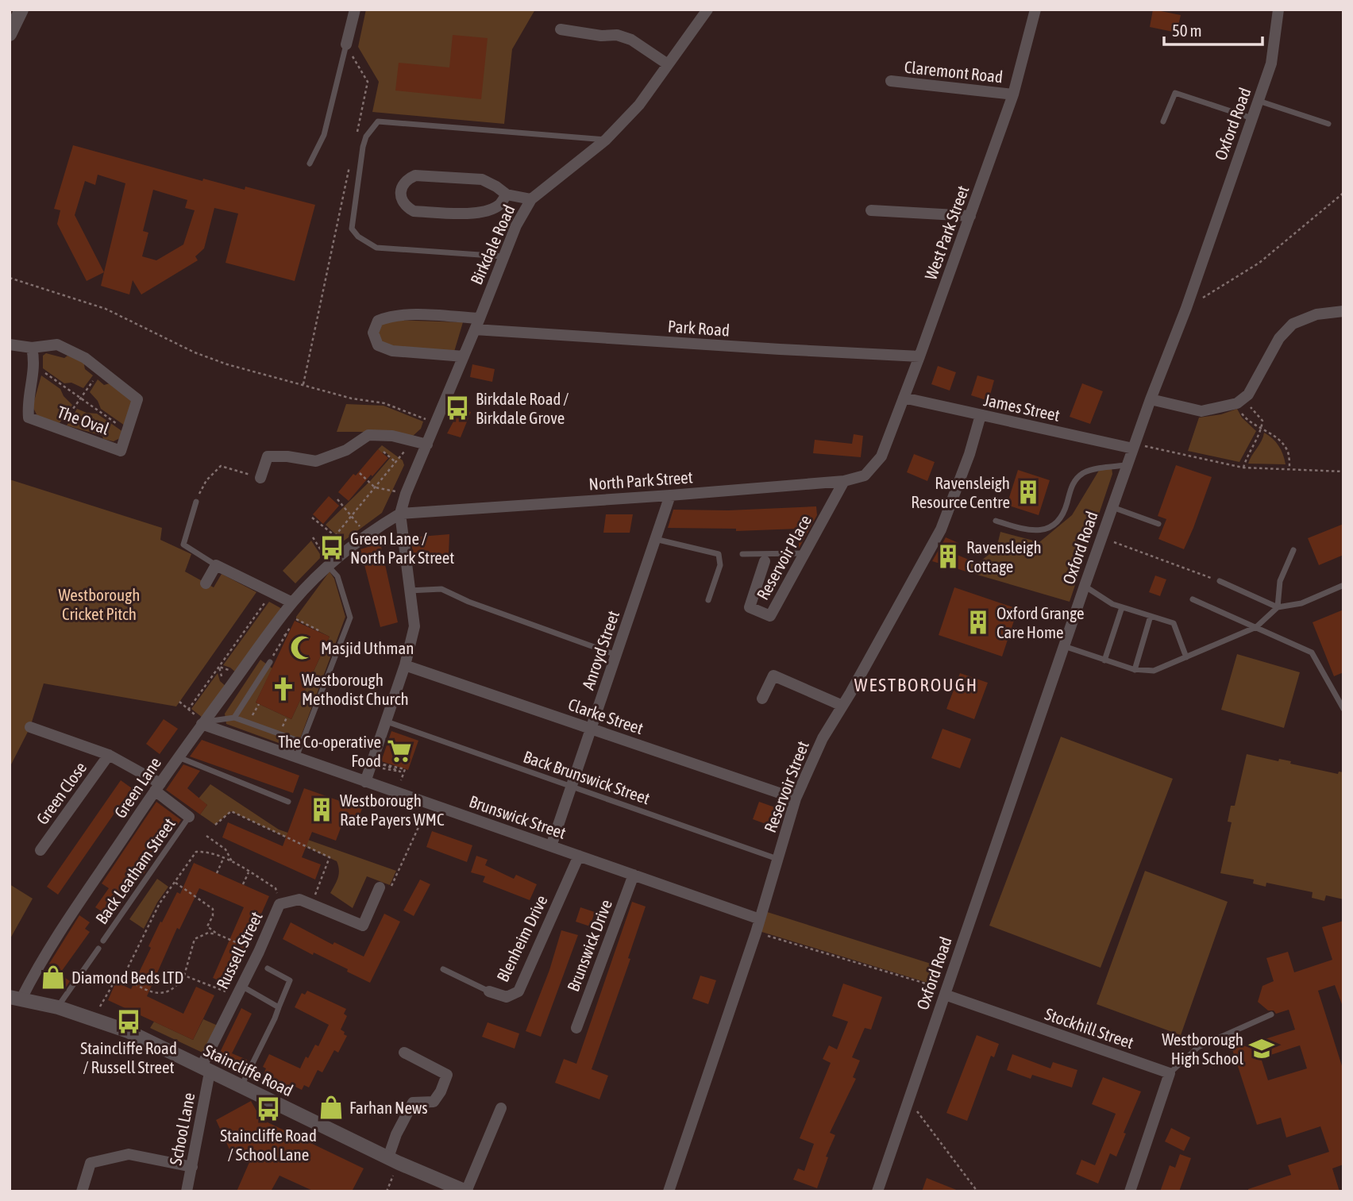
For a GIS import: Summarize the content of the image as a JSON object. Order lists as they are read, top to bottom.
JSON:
{
  "streets": {
    "street": [
      "Claremont Road",
      "Oxford Road",
      "West Park Street",
      "Birkdale Road",
      "Park Road",
      "James Street",
      "The Oval",
      "North Park Street",
      "Reservoir Place",
      "Anroyd Street",
      "Clarke Street",
      "Reservoir Street",
      "Green Lane",
      "Green Close",
      "Brunswick Street",
      "Blenheim Drive",
      "Brunswick Drive",
      "Russell Street",
      "Stockhill Street",
      "Staincliffe Road",
      "School Lane"
    ],
    "lane": ["Back Brunswick Street", "Back Leatham Street"]
  },
  "crossings": [
    ["Claremont Road", "West Park Street"],
    ["Oxford Road", "James Street"],
    ["Oxford Road", "Stockhill Street"],
    ["West Park Street", "Park Road"],
    ["West Park Street", "James Street"],
    ["West Park Street", "North Park Street"],
    ["Birkdale Road", "Park Road"],
    ["Birkdale Road", "North Park Street"],
    ["Birkdale Road", "Green Lane"],
    ["James Street", "Reservoir Street"],
    ["North Park Street", "Reservoir Place"],
    ["North Park Street", "Anroyd Street"],
    ["North Park Street", "Green Lane"],
    ["Anroyd Street", "Clarke Street"],
    ["Anroyd Street", "Back Brunswick Street"],
    ["Anroyd Street", "Brunswick Street"],
    ["Clarke Street", "Reservoir Street"],
    ["Back Brunswick Street", "Reservoir Street"],
    ["Reservoir Street", "Brunswick Street"],
    ["Green Lane", "Green Close"],
    ["Green Lane", "Brunswick Street"],
    ["Green Lane", "Staincliffe Road"],
    ["Green Close", "Back Leatham Street"],
    ["Brunswick Street", "Blenheim Drive"],
    ["Brunswick Street", "Brunswick Drive"],
    ["Russell Street", "Staincliffe Road"],
    ["Russell Street", "School Lane"],
    ["Staincliffe Road", "School Lane"]
  ],
  "districts": ["WESTBOROUGH"],
  "parks": ["Westborough Cricket Pitch"],
  "places": {
    "bus stop": [
      "Birkdale Road / Birkdale Grove",
      "Green Lane / North Park Street",
      "Staincliffe Road / Russell Street",
      "Staincliffe Road / School Lane"
    ],
    "building": [
      "Ravensleigh Resource Centre",
      "Ravensleigh Cottage",
      "Oxford Grange Care Home",
      "Westborough Rate Payers WMC"
    ],
    "mosque": ["Masjid Uthman"],
    "church": ["Westborough Methodist Church"],
    "supermarket": ["The Co-operative Food"],
    "shop": ["Diamond Beds LTD", "Farhan News"],
    "school or university": ["Westborough High School"]
  },
  "scale_bar": "50 m"
}
